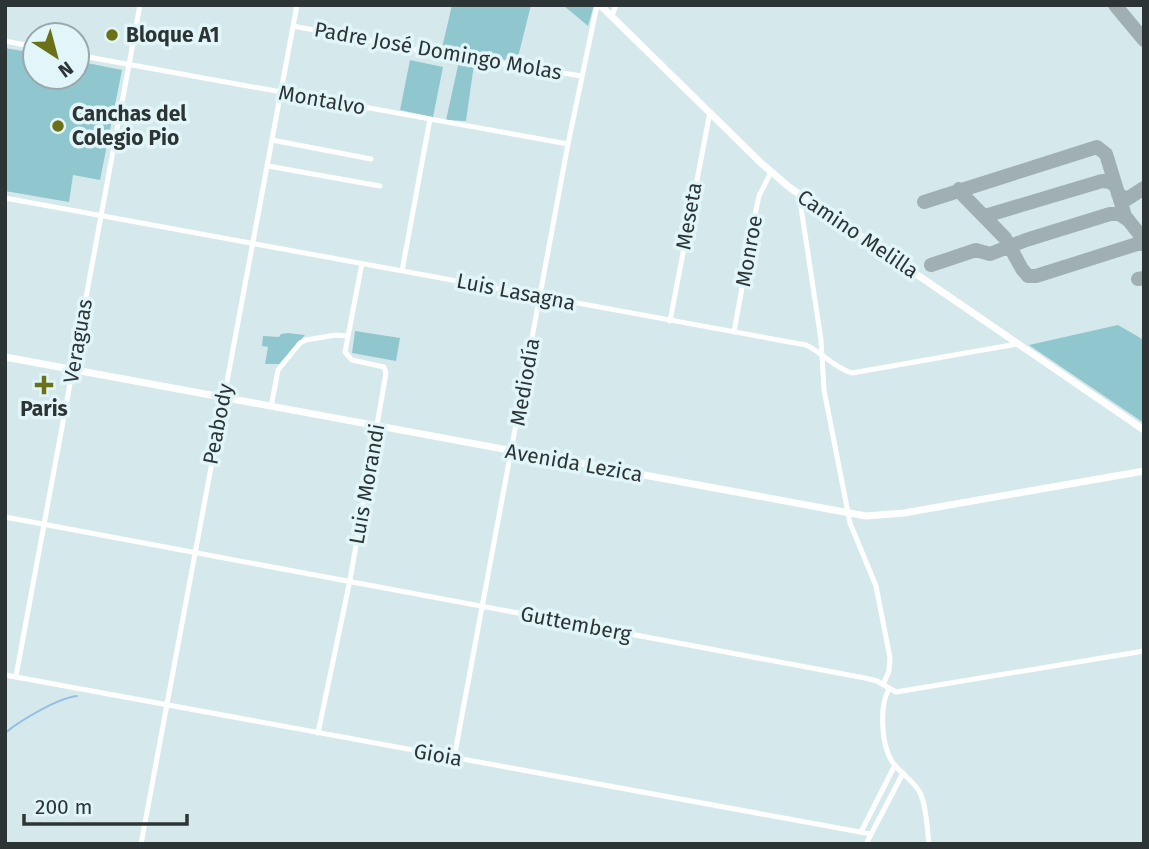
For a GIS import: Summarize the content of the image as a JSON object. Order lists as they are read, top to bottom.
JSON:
{
  "streets": {
    "street": [
      "Padre José Domingo Molas",
      "Montalvo",
      "Meseta",
      "Camino Melilla",
      "Monroe",
      "Luis Lasagna",
      "Veraguas",
      "Mediodía",
      "Peabody",
      "Avenida Lezica",
      "Luis Morandi",
      "Guttemberg",
      "Gioia"
    ]
  },
  "crossings": [
    ["Padre José Domingo Molas", "Mediodía"],
    ["Padre José Domingo Molas", "Peabody"],
    ["Montalvo", "Veraguas"],
    ["Montalvo", "Mediodía"],
    ["Montalvo", "Peabody"],
    ["Meseta", "Camino Melilla"],
    ["Meseta", "Luis Lasagna"],
    ["Camino Melilla", "Monroe"],
    ["Camino Melilla", "Luis Lasagna"],
    ["Camino Melilla", "Mediodía"],
    ["Monroe", "Luis Lasagna"],
    ["Luis Lasagna", "Veraguas"],
    ["Luis Lasagna", "Mediodía"],
    ["Luis Lasagna", "Peabody"],
    ["Veraguas", "Avenida Lezica"],
    ["Veraguas", "Guttemberg"],
    ["Veraguas", "Gioia"],
    ["Mediodía", "Avenida Lezica"],
    ["Mediodía", "Guttemberg"],
    ["Mediodía", "Gioia"],
    ["Peabody", "Avenida Lezica"],
    ["Peabody", "Guttemberg"],
    ["Peabody", "Gioia"],
    ["Avenida Lezica", "Luis Morandi"],
    ["Luis Morandi", "Guttemberg"],
    ["Luis Morandi", "Gioia"]
  ],
  "places": {
    "other": ["Bloque A1", "Canchas del Colegio Pio"],
    "health": ["Paris"]
  },
  "scale_bar": "200 m",
  "north": "bottom right"
}
